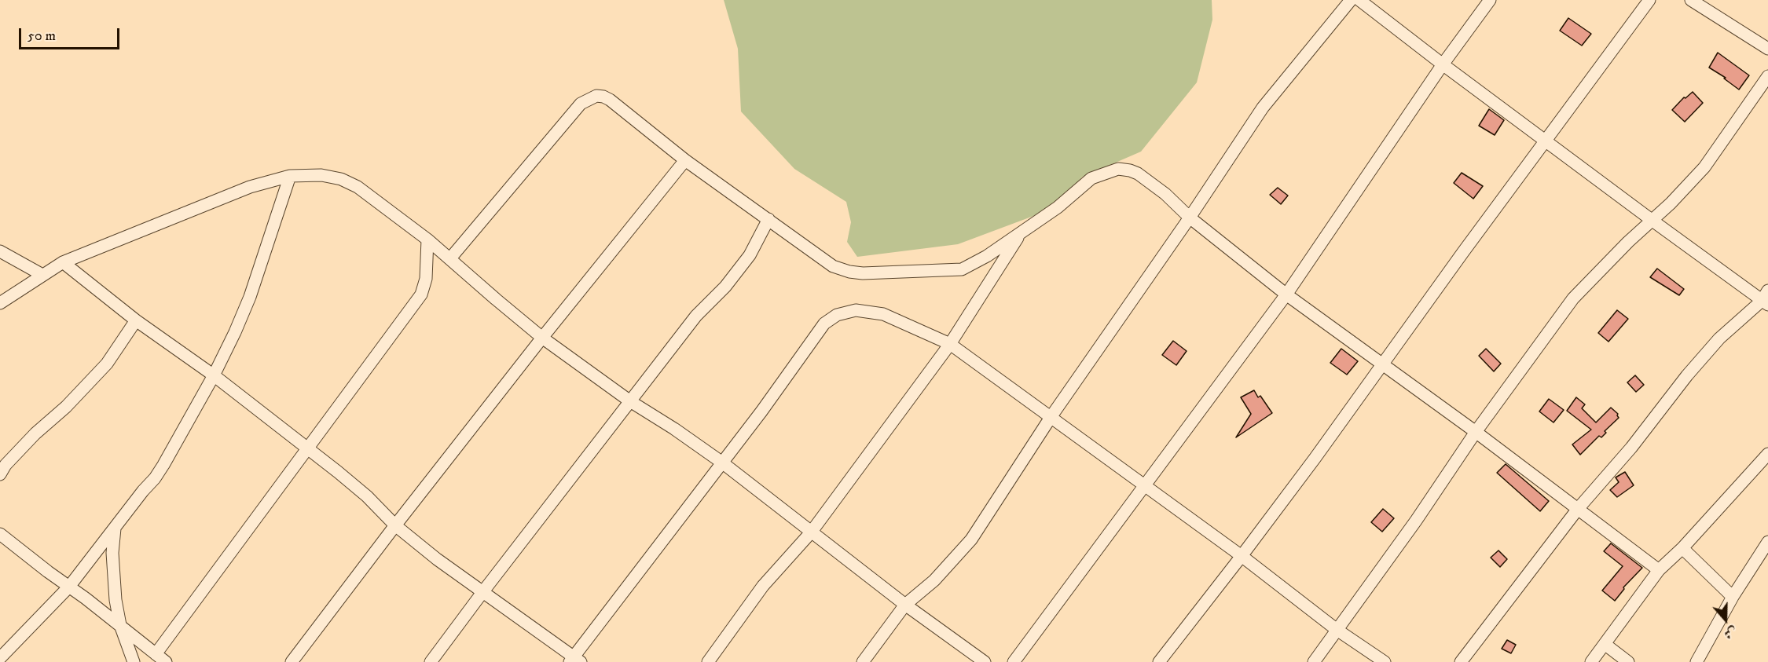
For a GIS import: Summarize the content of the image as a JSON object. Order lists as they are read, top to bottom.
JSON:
{
  "scale_bar": "50 m",
  "north": "bottom"
}
